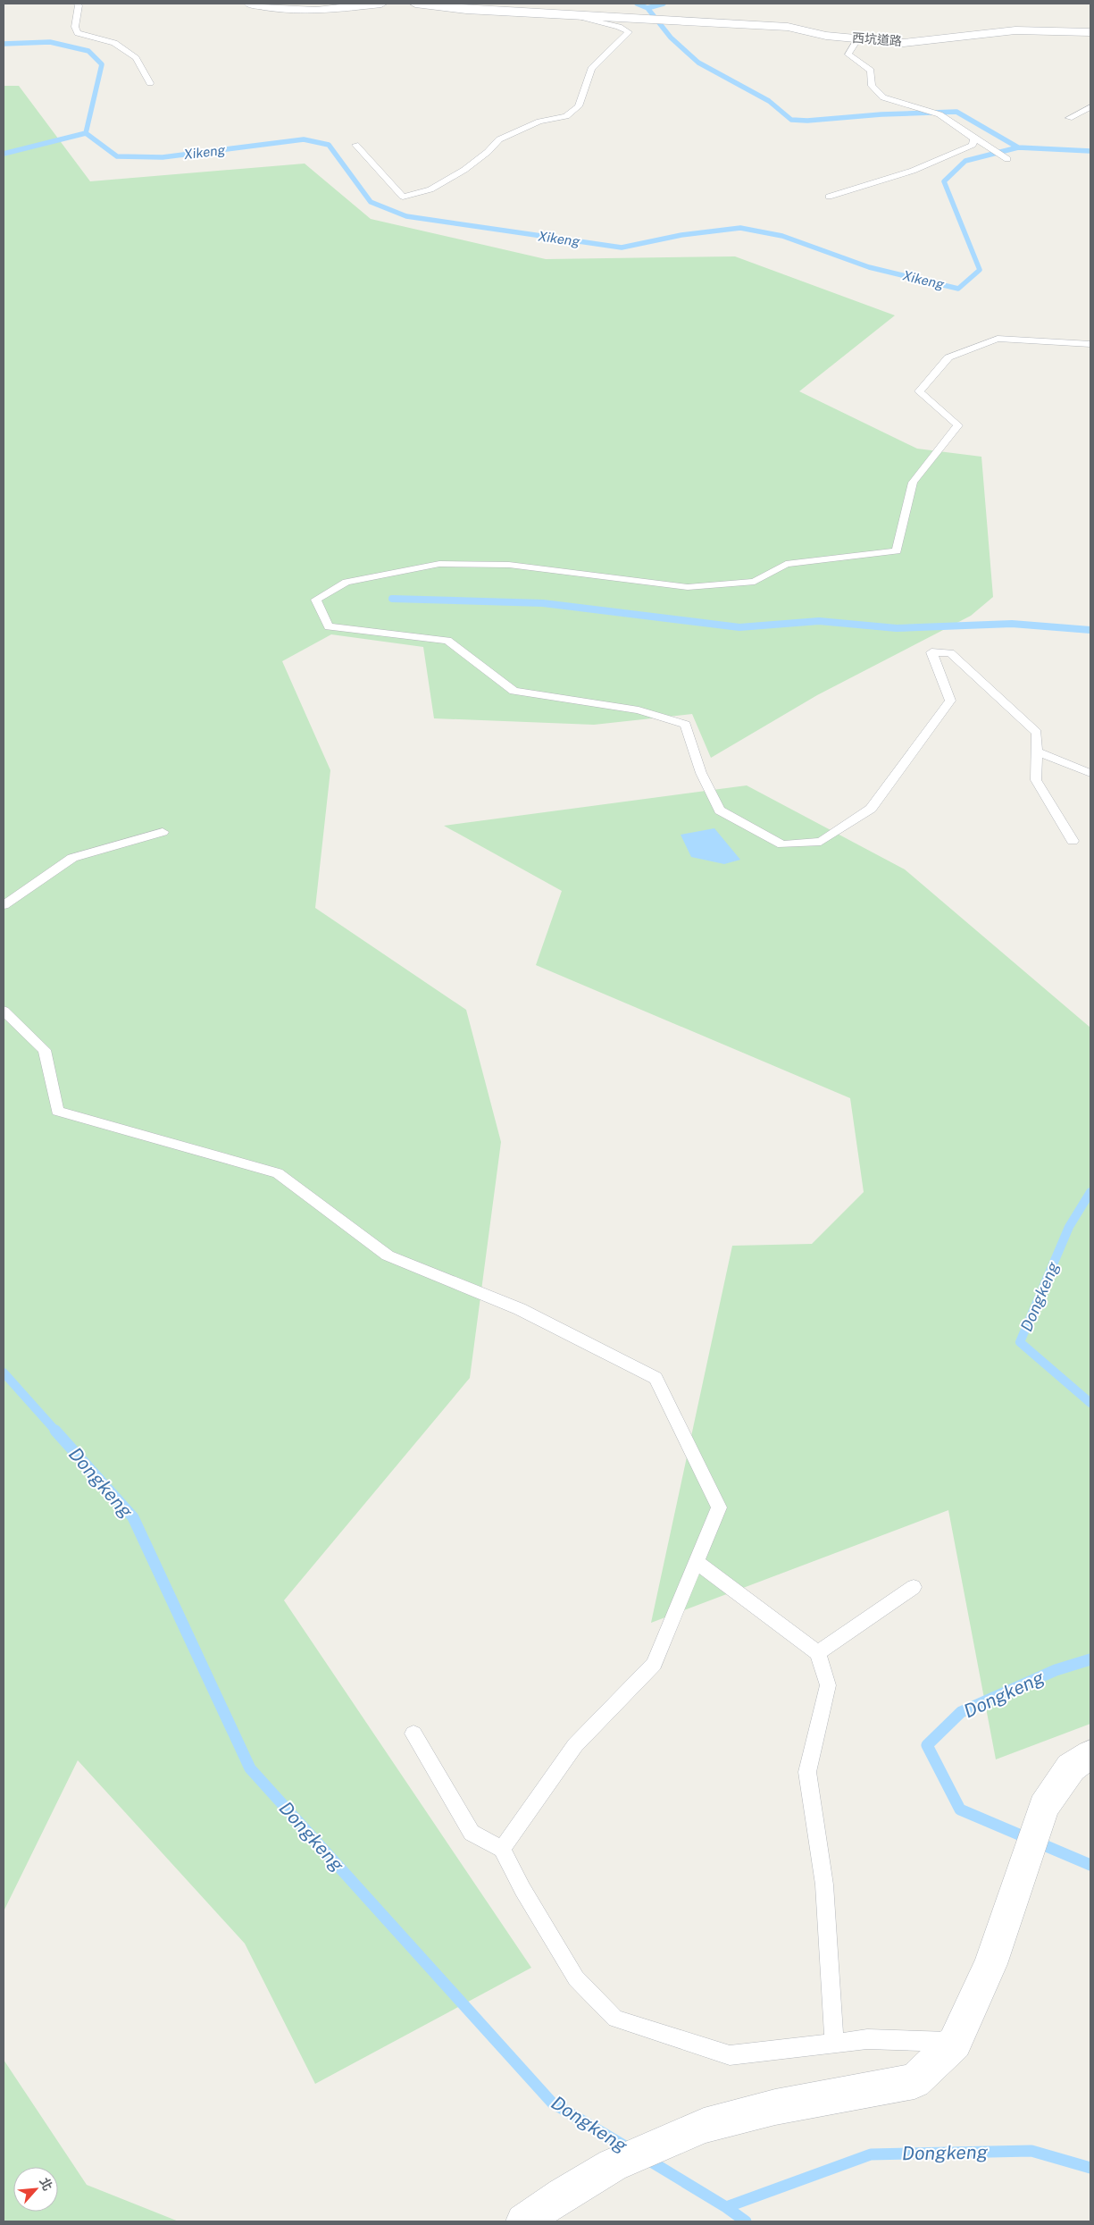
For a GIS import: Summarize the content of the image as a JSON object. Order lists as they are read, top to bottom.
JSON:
{
  "streets": {
    "street": ["西坑道路"]
  },
  "water": ["Xikeng", "Dongkeng"],
  "north": "top right"
}
